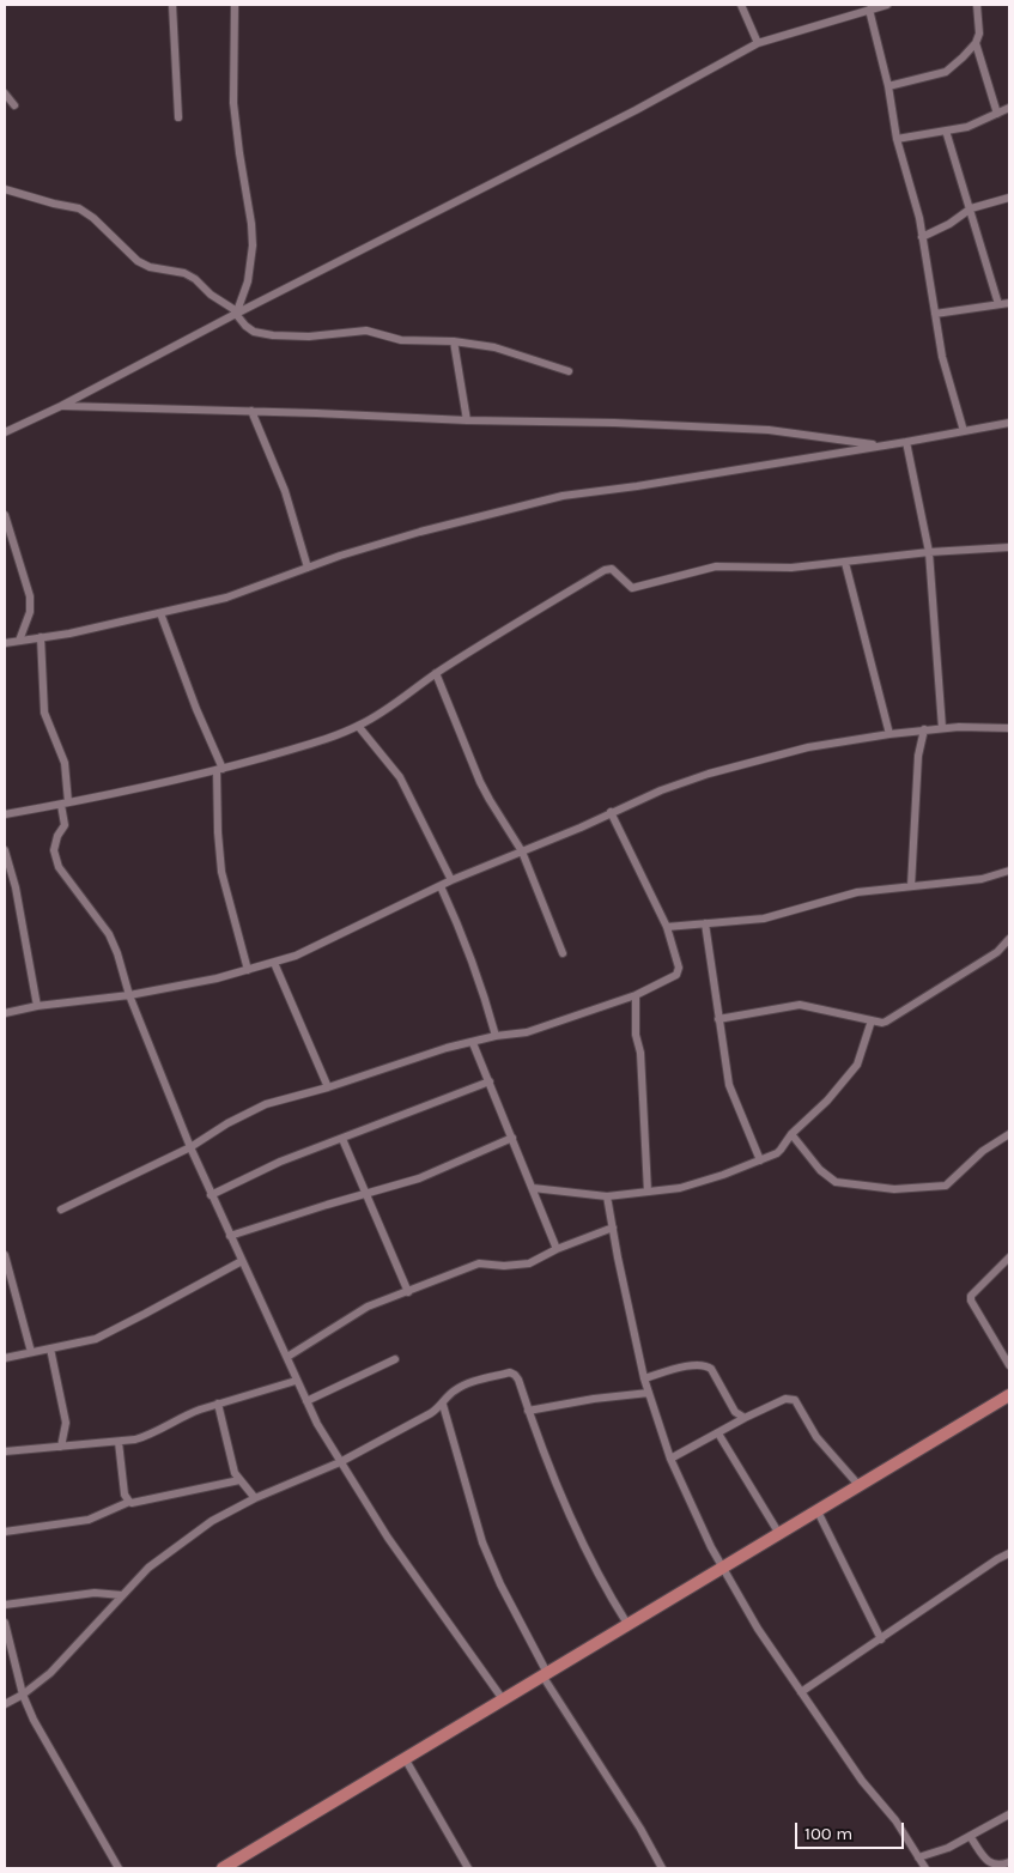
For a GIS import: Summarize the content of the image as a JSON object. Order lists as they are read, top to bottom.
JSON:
{
  "scale_bar": "100 m"
}
